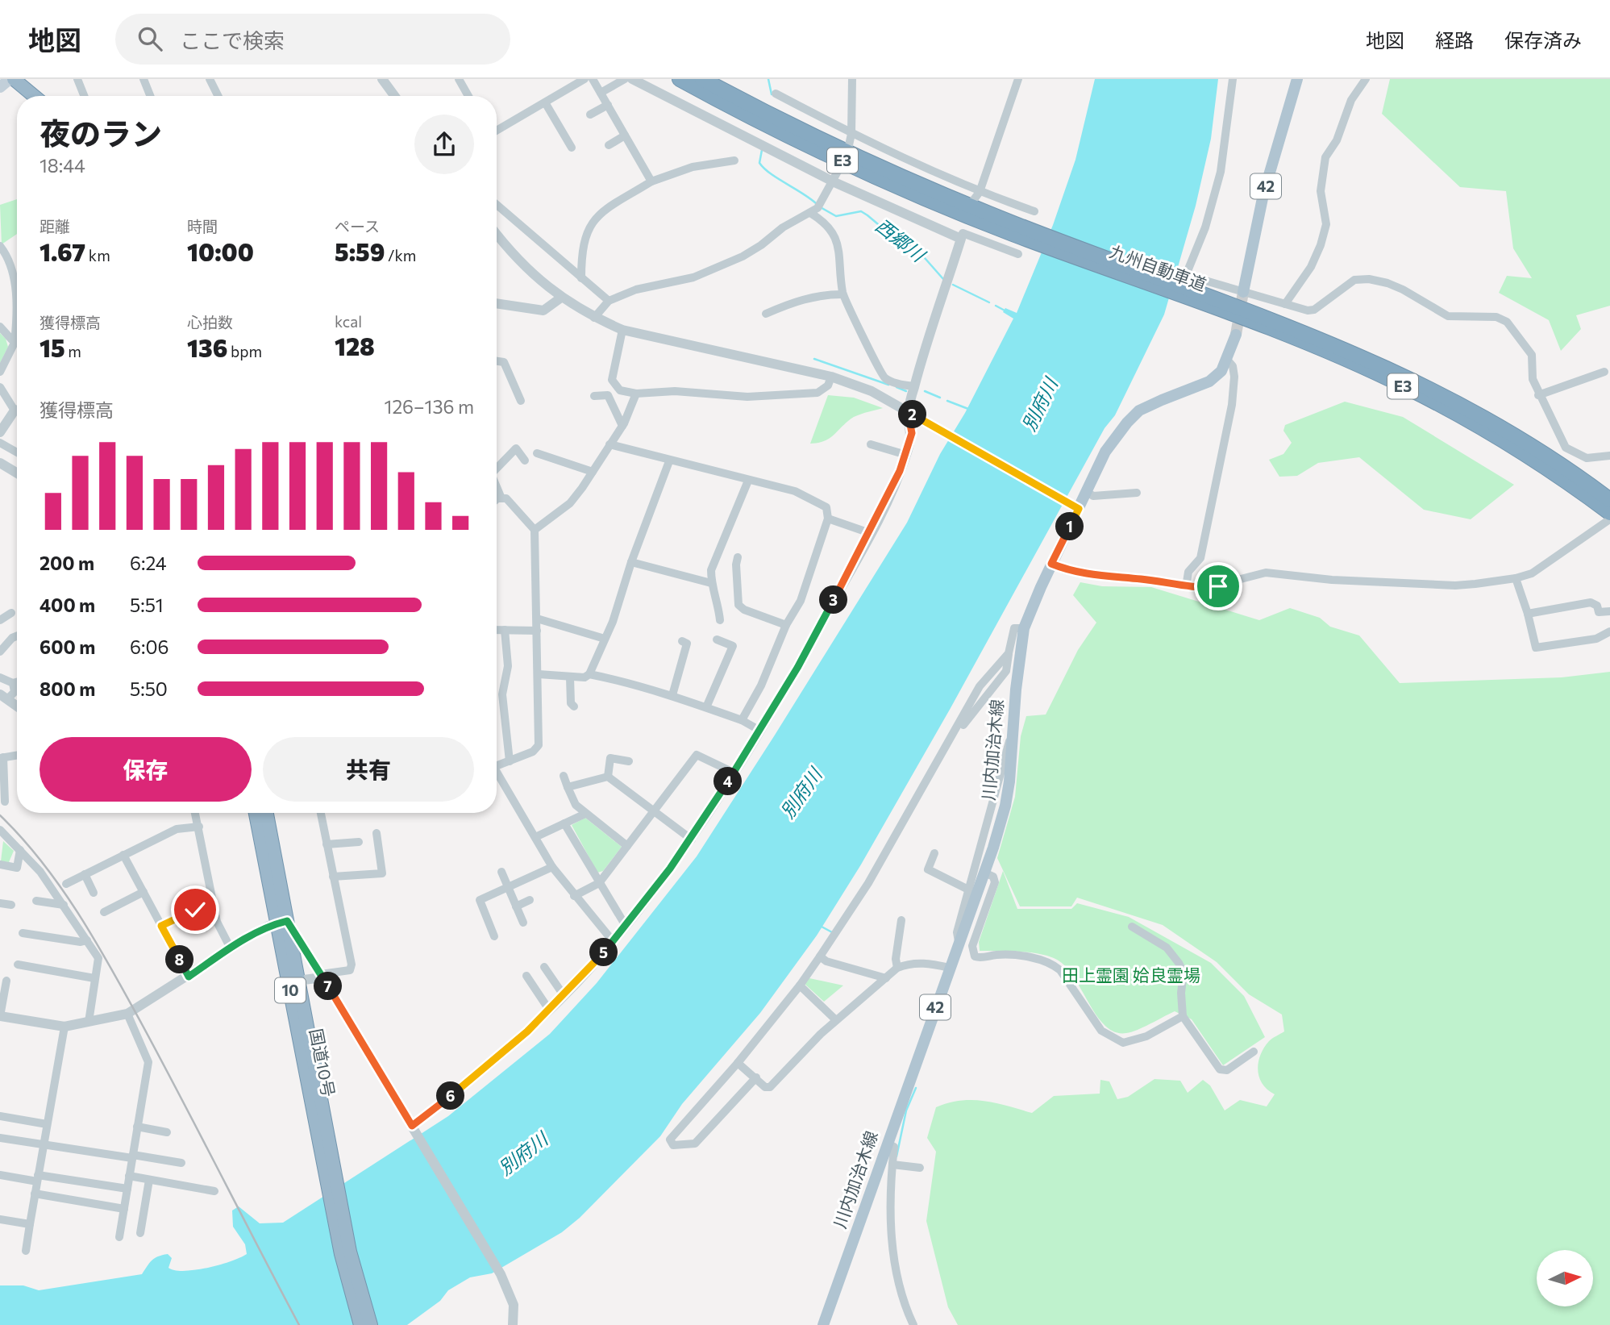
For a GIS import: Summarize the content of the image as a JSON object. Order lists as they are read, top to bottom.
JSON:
{
  "streets": {
    "highway": [
      "E3",
      "九州自動車道",
      "10",
      "国道10号"
    ],
    "main road": ["42", "川内加治木線"]
  },
  "water": ["西郷川", "別府川"],
  "parks": ["田上霊園 姶良霊場"],
  "north": "right",
  "page": {
    "header": "地図",
    "search": "ここで検索",
    "nav": ["地図", "経路", "保存済み"],
    "heading": ["夜のラン", "18:44"],
    "stats": [
      ["距離", "1.67 km"],
      ["時間", "10:00"],
      ["ペース", "5:59 /km"],
      ["獲得標高", "15 m"],
      ["心拍数", "136 bpm"],
      ["kcal", "128"]
    ],
    "chart": ["獲得標高", "126–136 m"],
    "pins": [
      "2",
      "1",
      "3",
      "4",
      "5",
      "8",
      "7",
      "6"
    ],
    "list": [
      {
        "name": "200 m",
        "note": "6:24"
      },
      {
        "name": "400 m",
        "note": "5:51"
      },
      {
        "name": "600 m",
        "note": "6:06"
      },
      {
        "name": "800 m",
        "note": "5:50"
      }
    ],
    "buttons": ["保存", "共有"]
  }
}
